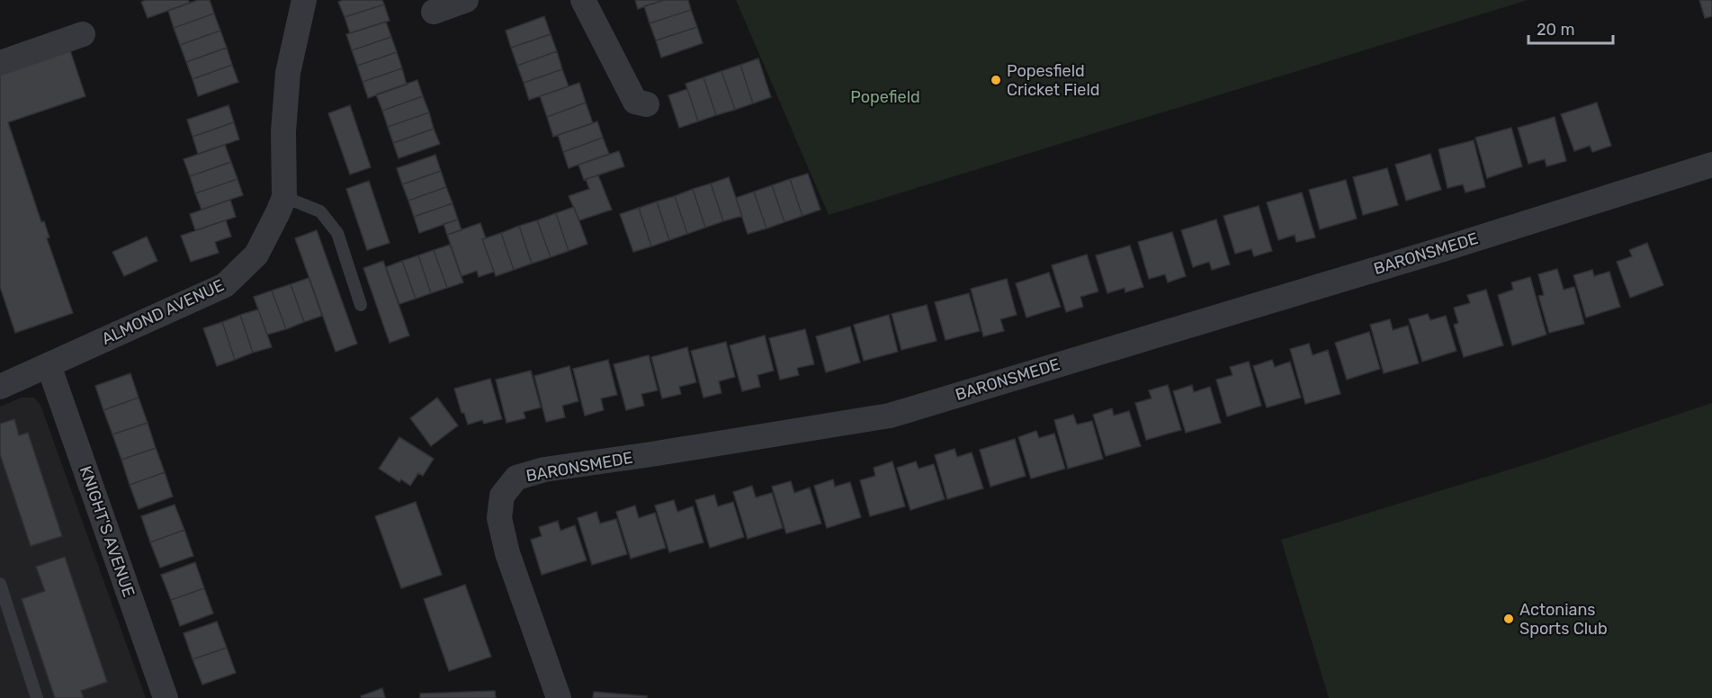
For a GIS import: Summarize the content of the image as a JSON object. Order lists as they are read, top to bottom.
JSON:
{
  "streets": {
    "street": ["BARONSMEDE", "ALMOND AVENUE", "KNIGHT'S AVENUE"]
  },
  "crossings": [
    ["ALMOND AVENUE", "KNIGHT'S AVENUE"]
  ],
  "parks": ["Popefield"],
  "places": ["Popesfield Cricket Field", "Actonians Sports Club"],
  "scale_bar": "20 m"
}
